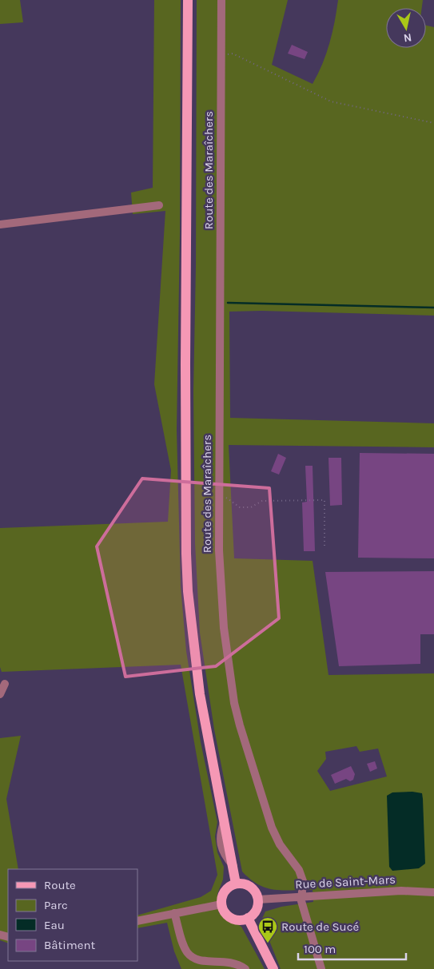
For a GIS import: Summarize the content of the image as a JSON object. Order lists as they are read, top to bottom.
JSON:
{
  "streets": {
    "street": ["Route des Maraîchers", "Rue de Saint-Mars"]
  },
  "crossings": [
    ["Route des Maraîchers", "Rue de Saint-Mars"]
  ],
  "places": {
    "bus stop": ["Route de Sucé"]
  },
  "legend": [
    "Route",
    "Parc",
    "Eau",
    "Bâtiment"
  ],
  "scale_bar": "100 m",
  "north": "bottom"
}
